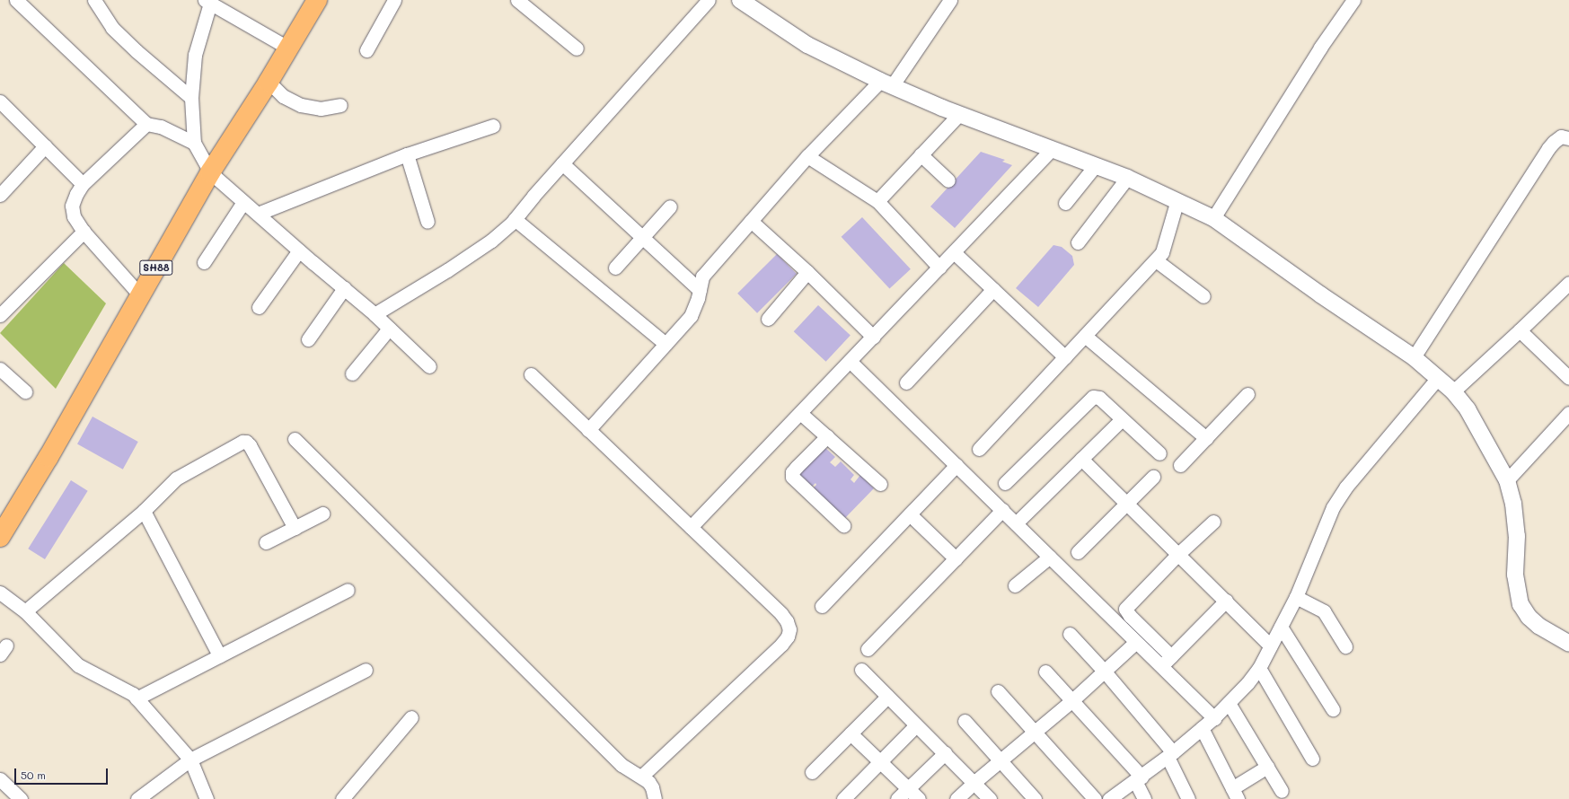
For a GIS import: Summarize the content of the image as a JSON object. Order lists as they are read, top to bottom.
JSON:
{
  "streets": {
    "main road": ["SH88"]
  },
  "scale_bar": "50 m"
}
